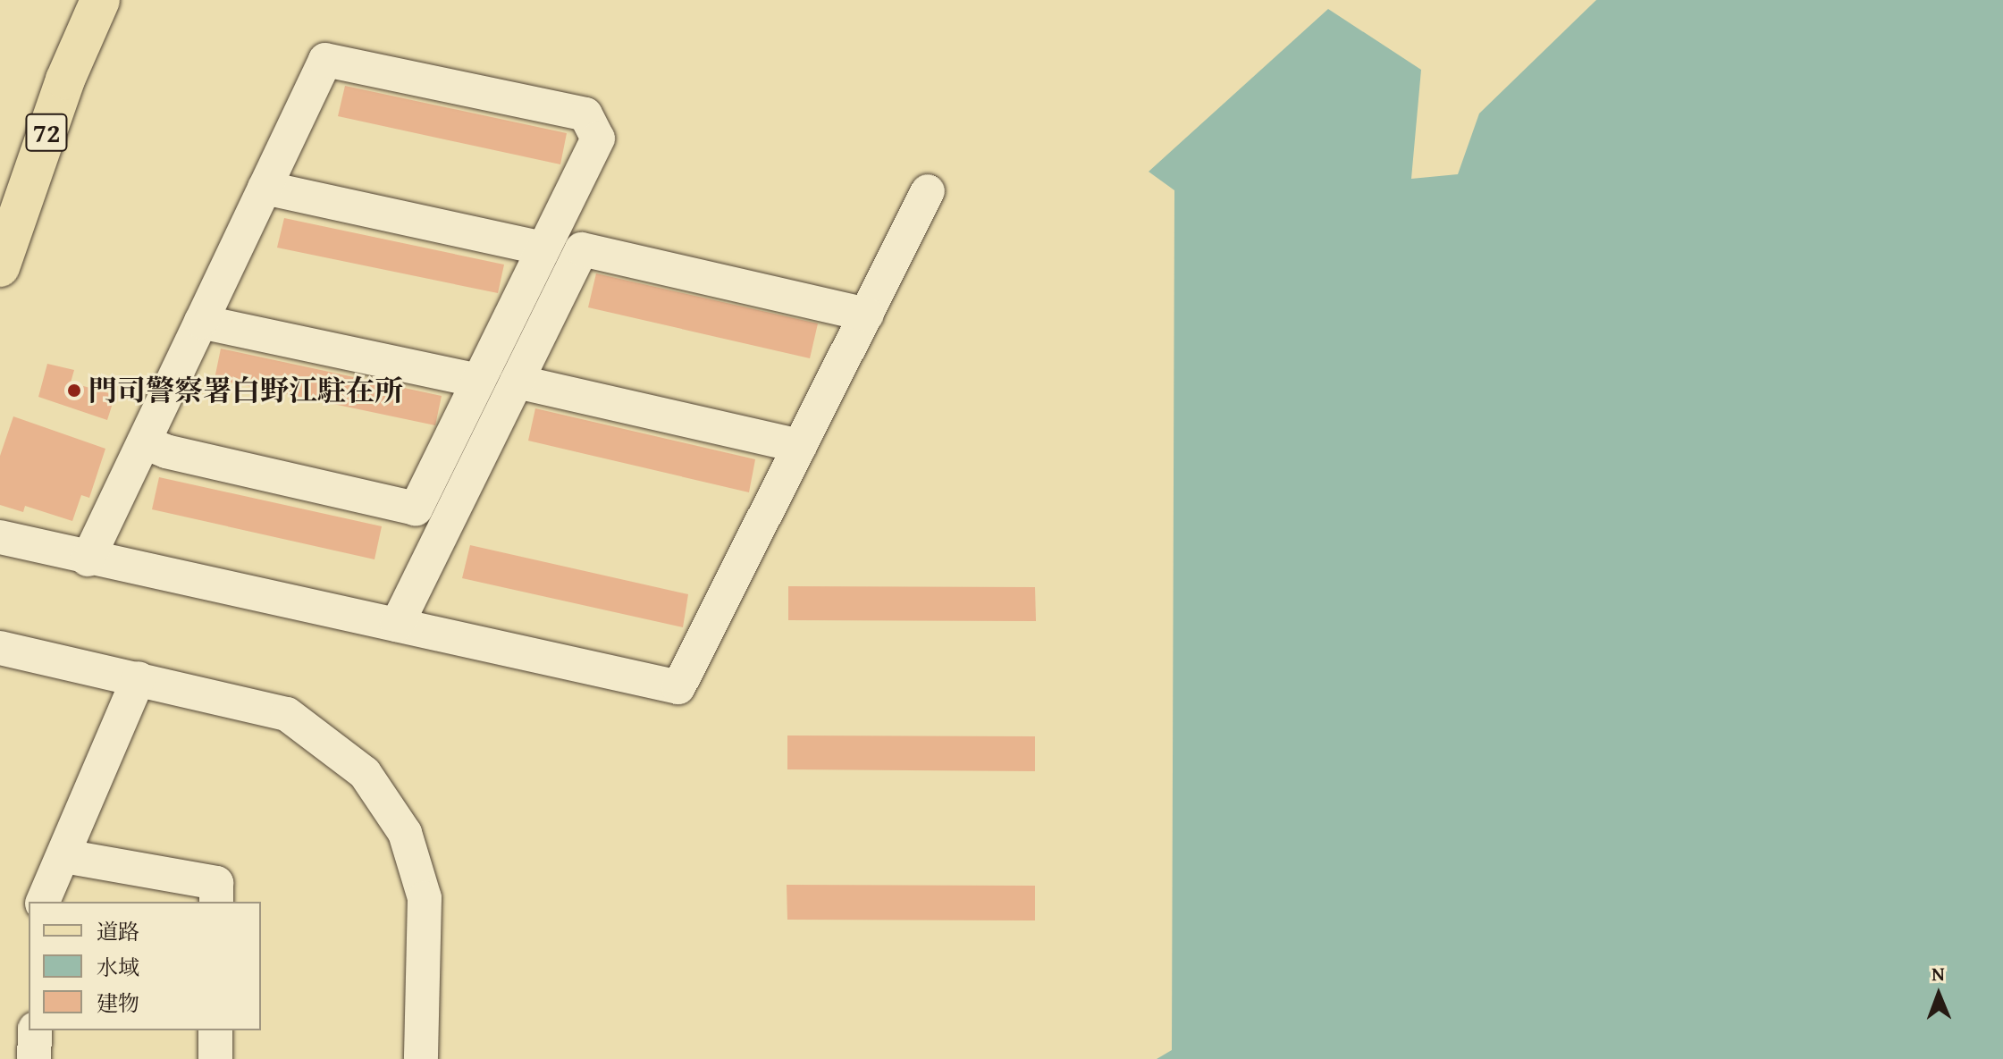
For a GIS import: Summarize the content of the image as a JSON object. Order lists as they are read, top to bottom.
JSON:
{
  "streets": {
    "main road": ["72"]
  },
  "places": ["門司警察署白野江駐在所"],
  "legend": ["道路", "水域", "建物"],
  "north": "top"
}
